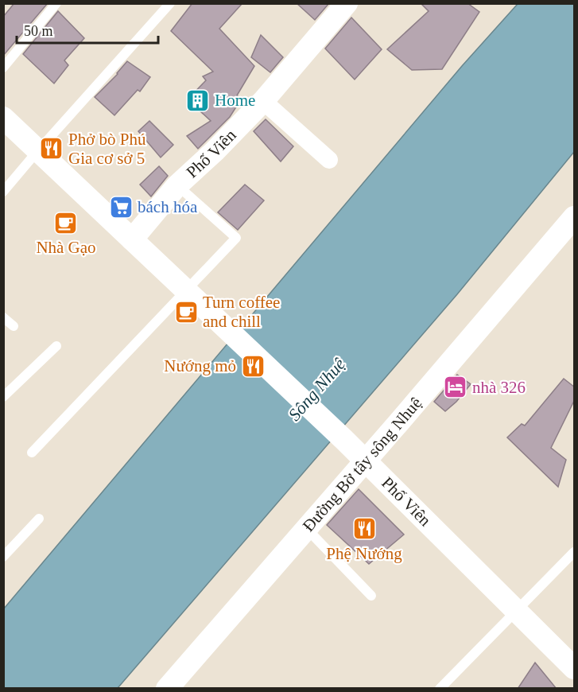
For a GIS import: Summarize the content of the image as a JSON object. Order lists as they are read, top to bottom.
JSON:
{
  "streets": {
    "street": ["Phố Viên", "Đường Bờ tây sông Nhuệ"]
  },
  "crossings": [
    ["Phố Viên", "Đường Bờ tây sông Nhuệ"]
  ],
  "water": ["Sông Nhuệ"],
  "places": {
    "building": ["Home"],
    "restaurant": ["Phở bò Phú Gia cơ sở 5", "Nướng mỏ", "Phệ Nướng"],
    "supermarket": ["bách hóa"],
    "cafe": ["Nhà Gạo", "Turn coffee and chill"],
    "hotel": ["nhà 326"]
  },
  "scale_bar": "50 m"
}
